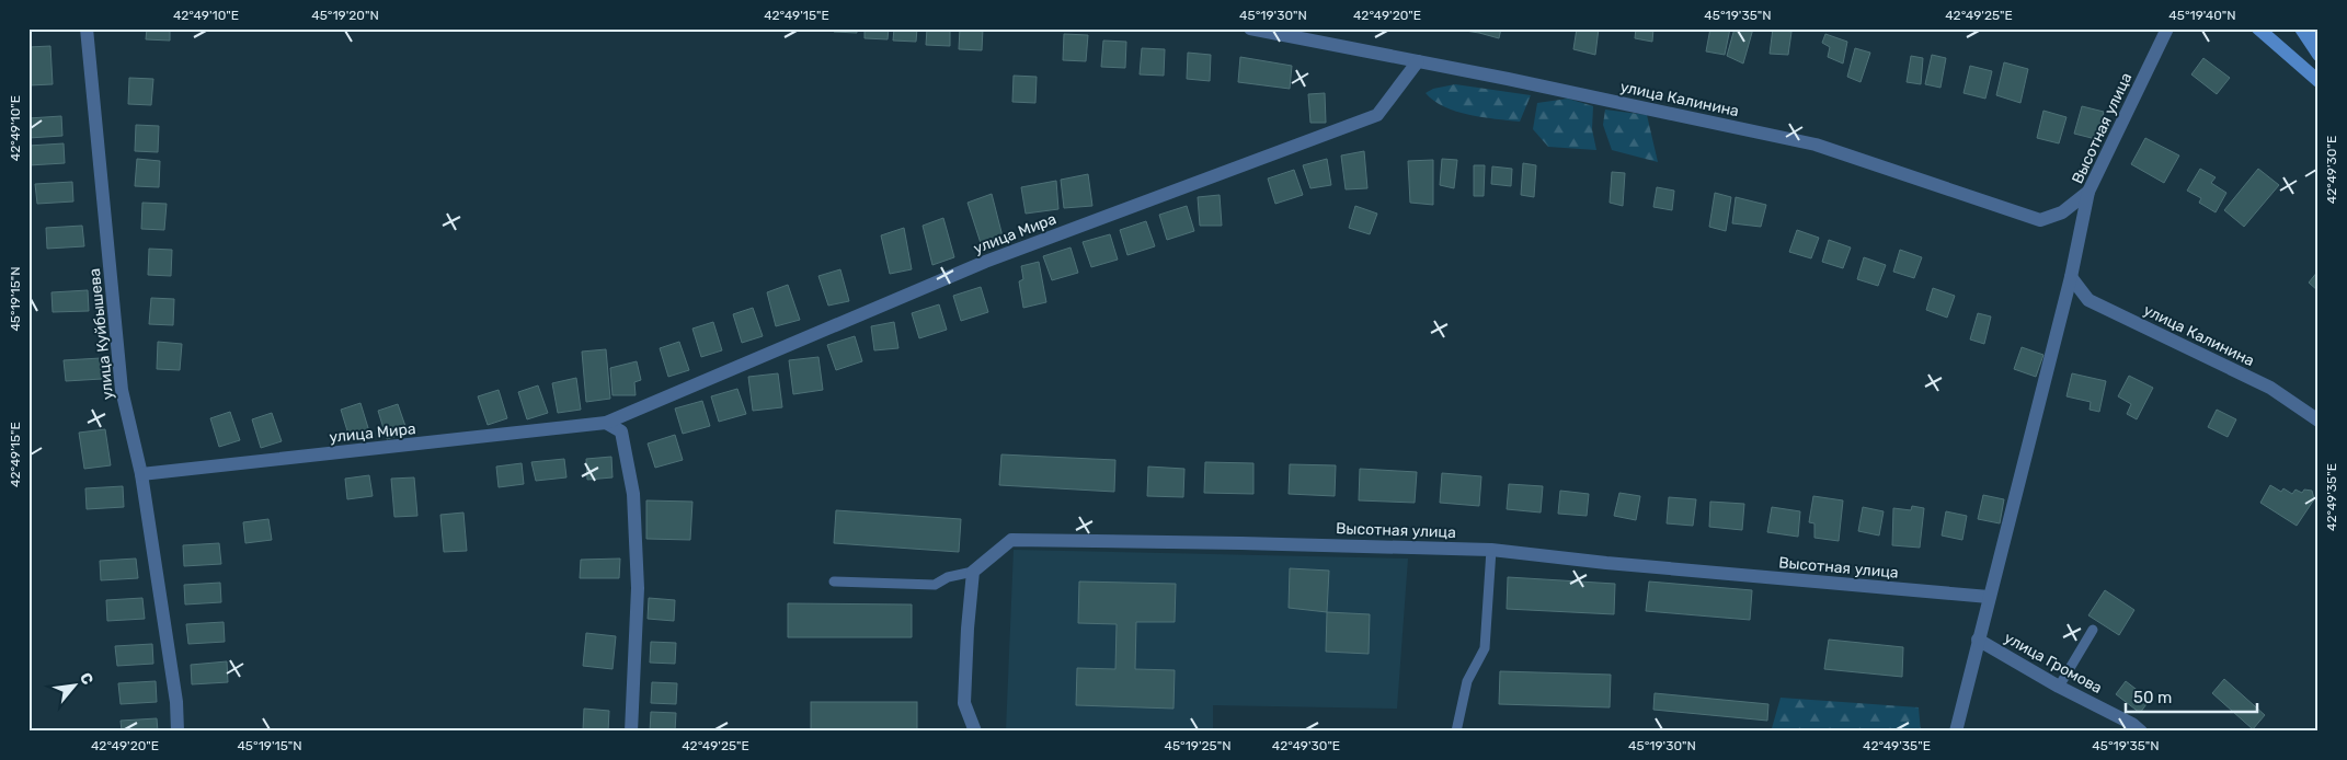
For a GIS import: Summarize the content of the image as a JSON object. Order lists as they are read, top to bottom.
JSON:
{
  "streets": {
    "street": [
      "улица Калинина",
      "Высотная улица",
      "улица Мира",
      "улица Куйбышева",
      "улица Громова"
    ]
  },
  "crossings": [
    ["улица Калинина", "Высотная улица"],
    ["улица Калинина", "улица Мира"],
    ["Высотная улица", "улица Громова"],
    ["улица Мира", "улица Куйбышева"]
  ],
  "scale_bar": "50 m",
  "north": "top right",
  "coordinates": [
    "42°49'10\"E",
    "45°19'20\"N",
    "42°49'15\"E",
    "45°19'30\"N",
    "42°49'20\"E",
    "45°19'35\"N",
    "42°49'25\"E",
    "45°19'40\"N",
    "42°49'30\"E",
    "45°19'15\"N",
    "42°49'35\"E",
    "45°19'25\"N"
  ]
}
